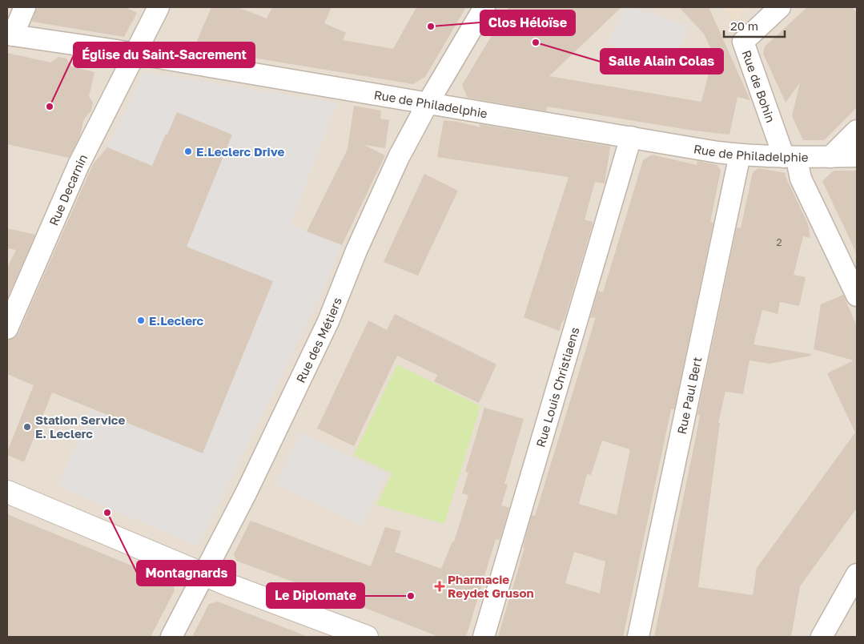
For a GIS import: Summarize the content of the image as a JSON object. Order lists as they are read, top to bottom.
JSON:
{
  "streets": {
    "street": [
      "Rue de Bohin",
      "Rue de Philadelphie",
      "Rue Decarnin",
      "Rue des Métiers",
      "Rue Louis Christiaens",
      "Rue Paul Bert"
    ]
  },
  "crossings": [
    ["Rue de Bohin", "Rue de Philadelphie"],
    ["Rue de Philadelphie", "Rue Decarnin"],
    ["Rue de Philadelphie", "Rue des Métiers"],
    ["Rue de Philadelphie", "Rue Louis Christiaens"],
    ["Rue de Philadelphie", "Rue Paul Bert"]
  ],
  "places": {
    "other": [
      "Clos Héloïse",
      "Salle Alain Colas",
      "Église du Saint-Sacrement",
      "E.Leclerc Drive",
      "E.Leclerc",
      "Station Service E. Leclerc",
      "Montagnards",
      "Le Diplomate"
    ],
    "health": ["Pharmacie Reydet Gruson"]
  },
  "house_numbers": ["2"],
  "scale_bar": "20 m"
}
